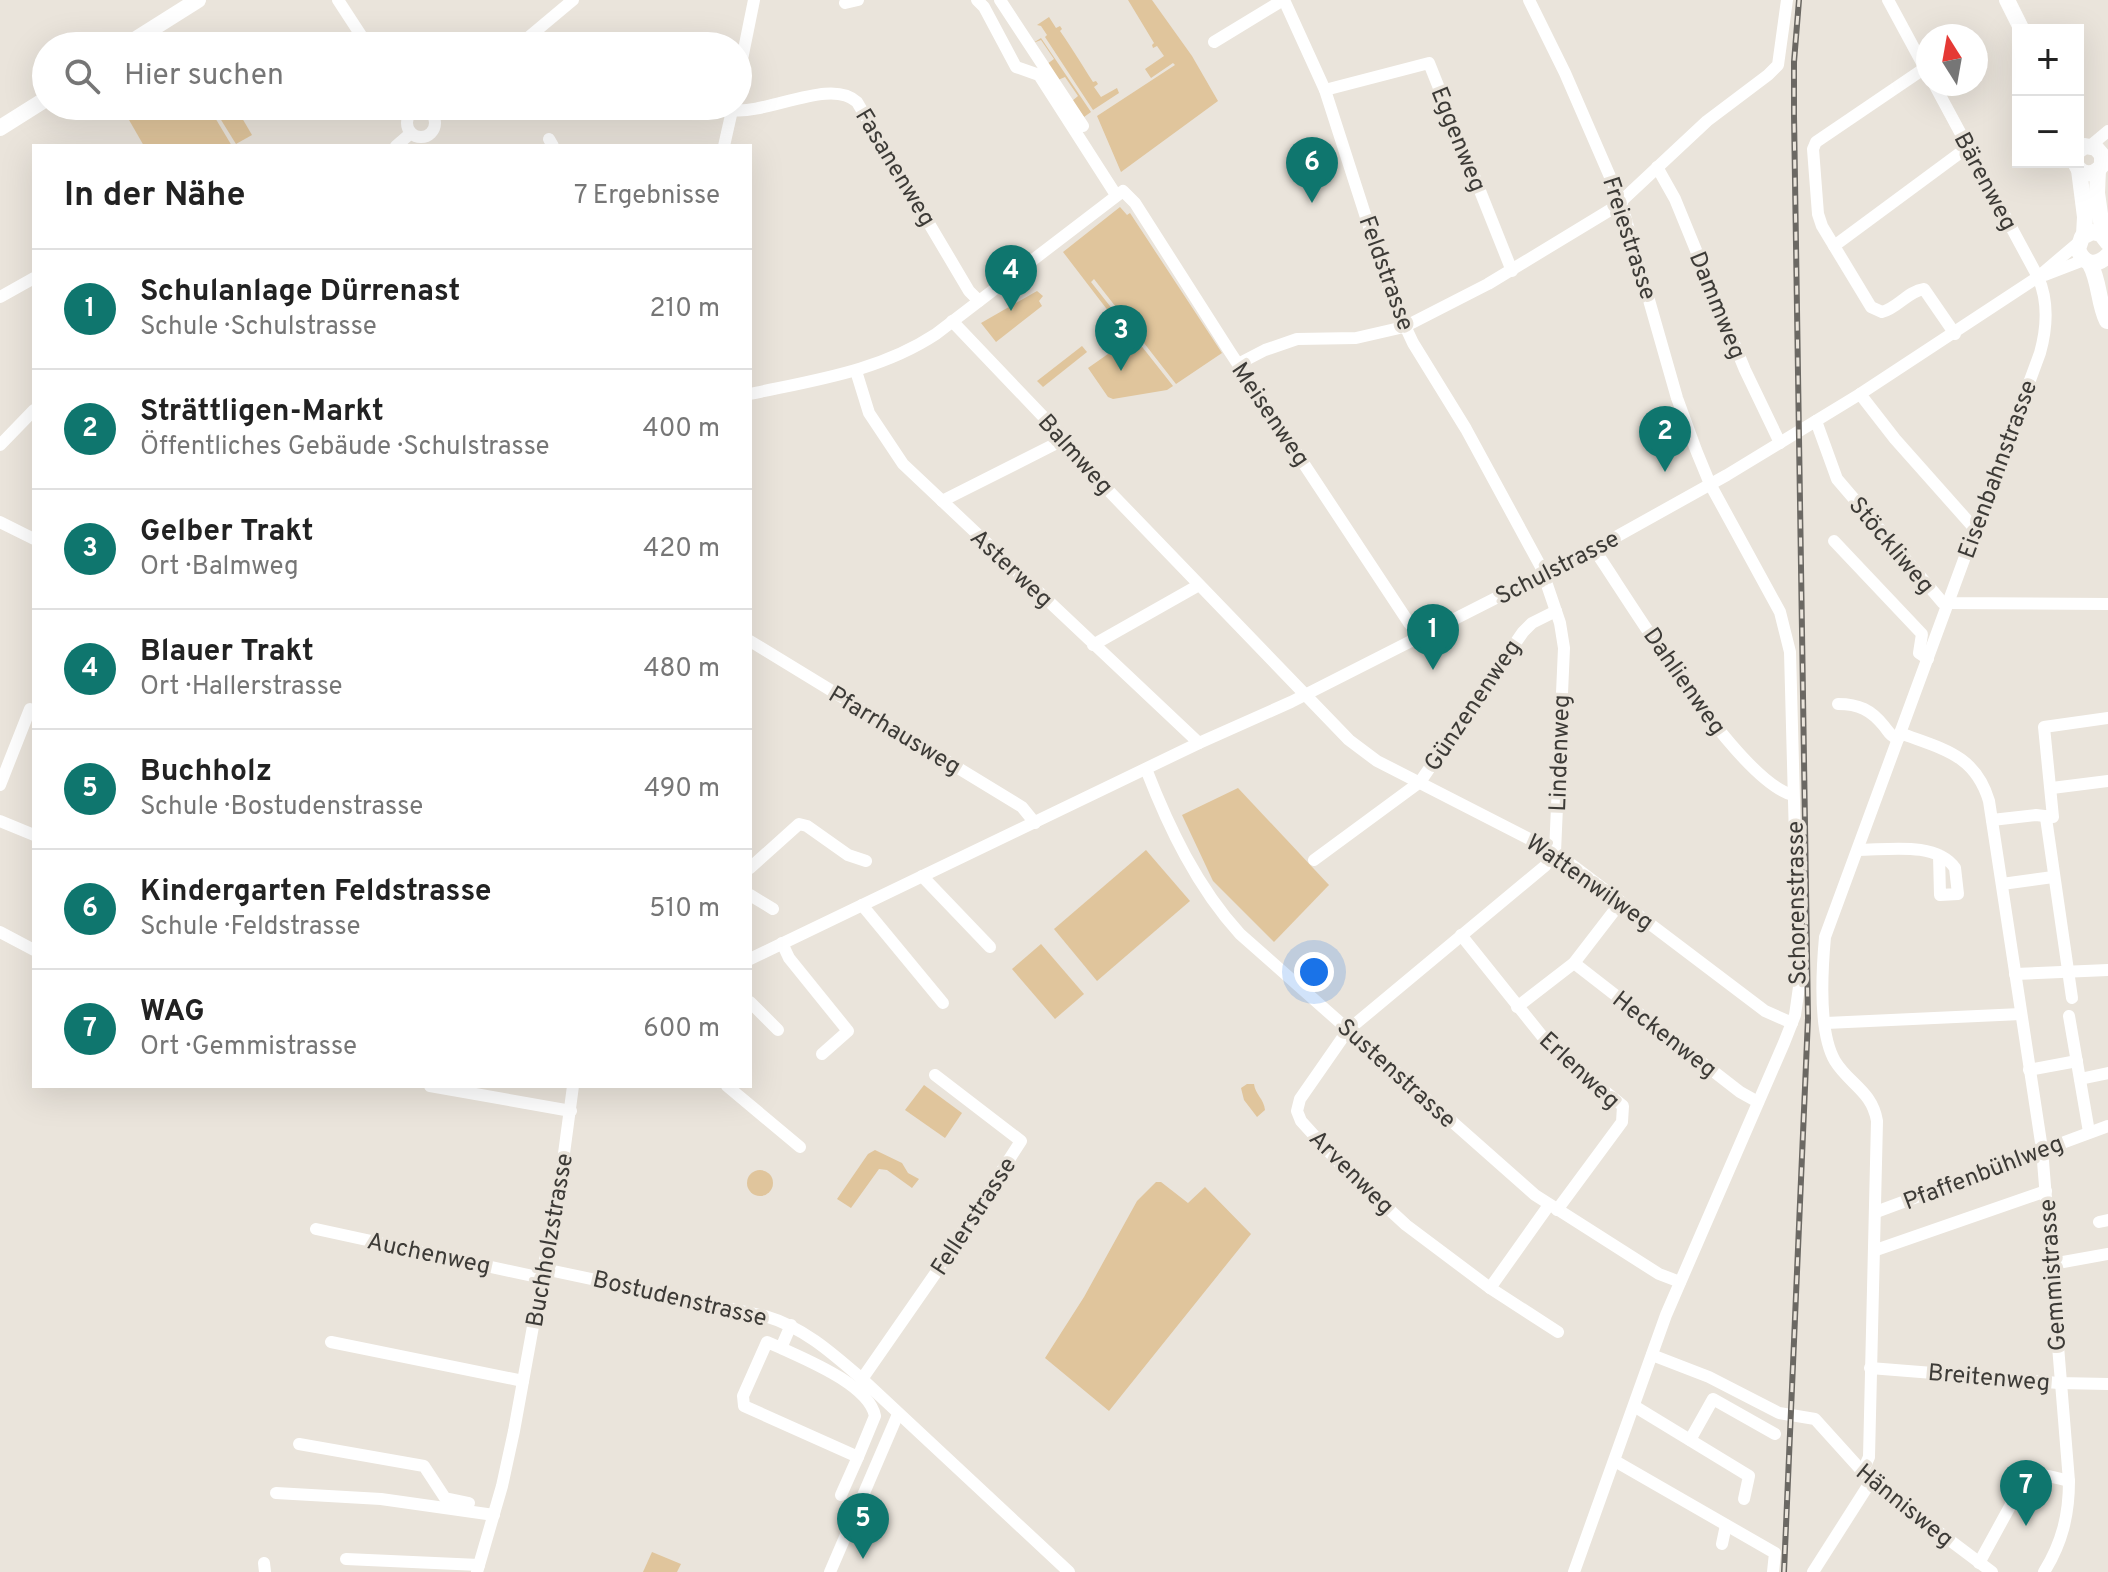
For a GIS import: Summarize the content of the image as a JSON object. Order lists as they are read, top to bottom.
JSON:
{
  "streets": {
    "street": [
      "Eggenweg",
      "Fasanenweg",
      "Bärenweg",
      "Freiestrasse",
      "Feldstrasse",
      "Dammweg",
      "Meisenweg",
      "Balmweg",
      "Eisenbahnstrasse",
      "Stöckliweg",
      "Schulstrasse",
      "Asterweg",
      "Dahlienweg",
      "Günzenenweg",
      "Pfarrhausweg",
      "Lindenweg",
      "Wattenwilweg",
      "Schorenstrasse",
      "Heckenweg",
      "Erlenweg",
      "Sustenstrasse",
      "Arvenweg",
      "Pfaffenbühlweg",
      "Fellerstrasse",
      "Buchholzstrasse",
      "Auchenweg",
      "Gemmistrasse",
      "Bostudenstrasse",
      "Breitenweg",
      "Hännisweg"
    ]
  },
  "crossings": [
    ["Eggenweg", "Feldstrasse"],
    ["Bärenweg", "Eisenbahnstrasse"],
    ["Bärenweg", "Schulstrasse"],
    ["Freiestrasse", "Schulstrasse"],
    ["Freiestrasse", "Schorenstrasse"],
    ["Feldstrasse", "Schulstrasse"],
    ["Feldstrasse", "Lindenweg"],
    ["Dammweg", "Schulstrasse"],
    ["Meisenweg", "Schulstrasse"],
    ["Balmweg", "Schulstrasse"],
    ["Balmweg", "Wattenwilweg"],
    ["Eisenbahnstrasse", "Stöckliweg"],
    ["Eisenbahnstrasse", "Schulstrasse"],
    ["Eisenbahnstrasse", "Pfaffenbühlweg"],
    ["Eisenbahnstrasse", "Gemmistrasse"],
    ["Eisenbahnstrasse", "Breitenweg"],
    ["Eisenbahnstrasse", "Hännisweg"],
    ["Stöckliweg", "Schulstrasse"],
    ["Schulstrasse", "Asterweg"],
    ["Schulstrasse", "Dahlienweg"],
    ["Schulstrasse", "Pfarrhausweg"],
    ["Schulstrasse", "Lindenweg"],
    ["Schulstrasse", "Wattenwilweg"],
    ["Schulstrasse", "Schorenstrasse"],
    ["Schulstrasse", "Sustenstrasse"],
    ["Dahlienweg", "Schorenstrasse"],
    ["Günzenenweg", "Lindenweg"],
    ["Günzenenweg", "Wattenwilweg"],
    ["Lindenweg", "Wattenwilweg"],
    ["Wattenwilweg", "Schorenstrasse"],
    ["Schorenstrasse", "Heckenweg"],
    ["Schorenstrasse", "Sustenstrasse"],
    ["Schorenstrasse", "Hännisweg"],
    ["Erlenweg", "Sustenstrasse"],
    ["Sustenstrasse", "Arvenweg"],
    ["Pfaffenbühlweg", "Gemmistrasse"],
    ["Fellerstrasse", "Bostudenstrasse"],
    ["Buchholzstrasse", "Auchenweg"],
    ["Buchholzstrasse", "Bostudenstrasse"],
    ["Auchenweg", "Bostudenstrasse"],
    ["Gemmistrasse", "Breitenweg"]
  ],
  "north": "top",
  "page": {
    "map_buttons": ["+", "−"],
    "search": "Hier suchen",
    "pins": [
      "6",
      "4",
      "3",
      "2",
      "1",
      "7",
      "5"
    ],
    "heading": ["In der Nähe", "7 Ergebnisse"],
    "list": [
      {
        "mark": "1",
        "name": "Schulanlage Dürrenast",
        "note": "Schule · Schulstrasse",
        "value": "210 m"
      },
      {
        "mark": "2",
        "name": "Strättligen-Markt",
        "note": "Öffentliches Gebäude · Schulstrasse",
        "value": "400 m"
      },
      {
        "mark": "3",
        "name": "Gelber Trakt",
        "note": "Ort · Balmweg",
        "value": "420 m"
      },
      {
        "mark": "4",
        "name": "Blauer Trakt",
        "note": "Ort · Hallerstrasse",
        "value": "480 m"
      },
      {
        "mark": "5",
        "name": "Buchholz",
        "note": "Schule · Bostudenstrasse",
        "value": "490 m"
      },
      {
        "mark": "6",
        "name": "Kindergarten Feldstrasse",
        "note": "Schule · Feldstrasse",
        "value": "510 m"
      },
      {
        "mark": "7",
        "name": "WAG",
        "note": "Ort · Gemmistrasse",
        "value": "600 m"
      }
    ]
  }
}
